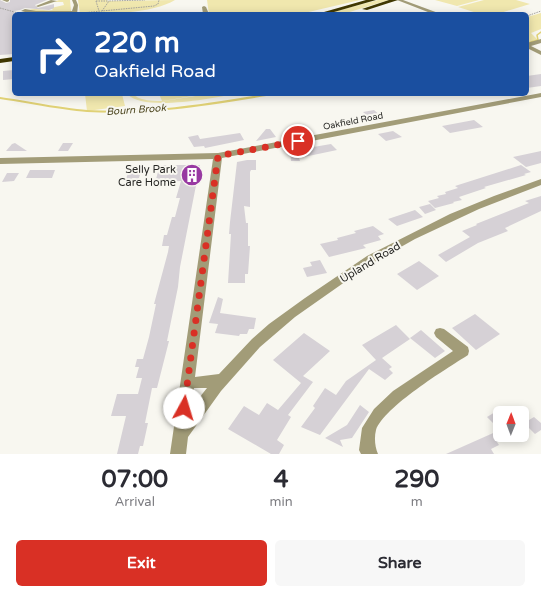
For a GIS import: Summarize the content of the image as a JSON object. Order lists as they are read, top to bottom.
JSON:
{
  "streets": {
    "street": ["Oakfield Road", "Upland Road"]
  },
  "water": ["Bourn Brook"],
  "places": {
    "building": ["Selly Park Care Home"]
  },
  "north": "top",
  "page": {
    "turn": ["220 m", "Oakfield Road"],
    "eta": [
      "07:00",
      "Arrival",
      "4",
      "min",
      "290",
      "m"
    ],
    "buttons": ["Exit", "Share"]
  }
}
